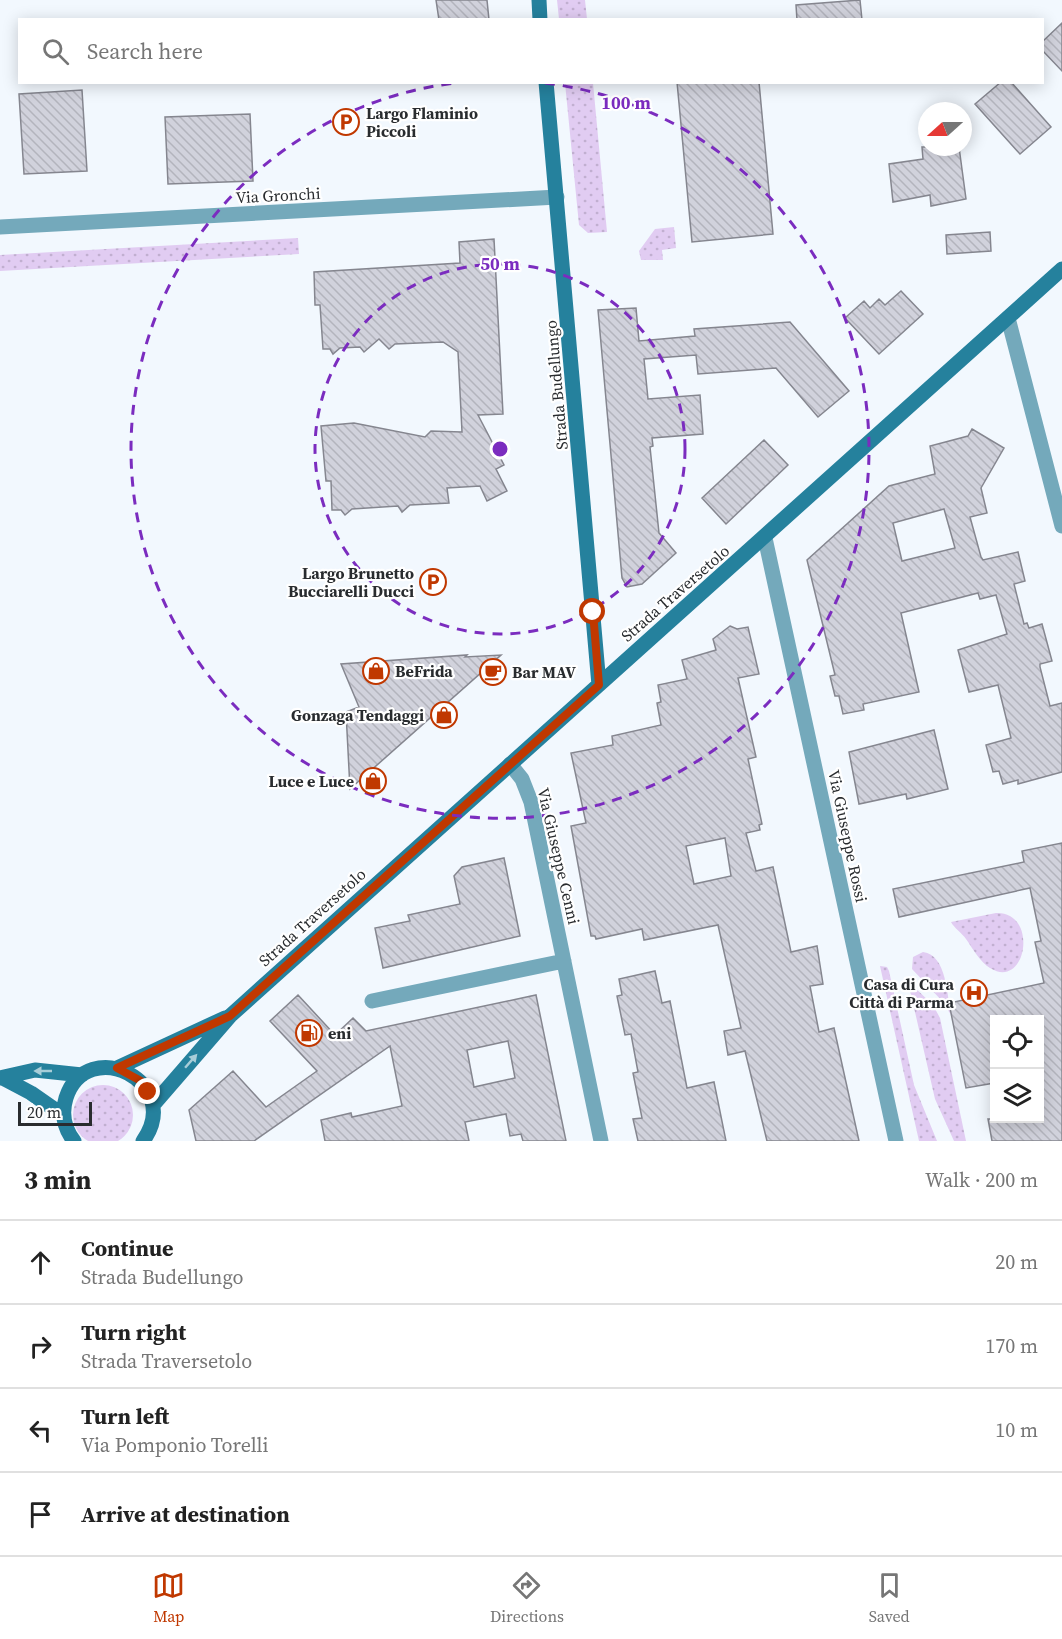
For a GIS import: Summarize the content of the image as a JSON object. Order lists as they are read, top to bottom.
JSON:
{
  "streets": {
    "main road": ["Strada Budellungo", "Strada Traversetolo"],
    "street": ["Via Gronchi", "Via Giuseppe Rossi", "Via Giuseppe Cenni"]
  },
  "crossings": [
    ["Via Gronchi", "Strada Budellungo"],
    ["Strada Budellungo", "Strada Traversetolo"],
    ["Strada Traversetolo", "Via Giuseppe Rossi"],
    ["Strada Traversetolo", "Via Giuseppe Cenni"]
  ],
  "places": {
    "parking": ["Largo Flaminio Piccoli", "Largo Brunetto Bucciarelli Ducci"],
    "shop": ["BeFrida", "Gonzaga Tendaggi", "Luce e Luce"],
    "cafe": ["Bar MAV"],
    "hospital": ["Casa di Cura Città di Parma"],
    "fuel station": ["eni"]
  },
  "scale_bar": "20 m",
  "north": "left",
  "page": {
    "search": "Search here",
    "scale": "20 m",
    "heading": ["3 min", "Walk · 200 m"],
    "list": [
      ["Continue", "Strada Budellungo", "20 m"],
      ["Turn right", "Strada Traversetolo", "170 m"],
      ["Turn left", "Via Pomponio Torelli", "10 m"],
      "Arrive at destination"
    ],
    "nav": ["Map", "Directions", "Saved"]
  },
  "rings": ["100 m", "50 m"]
}
